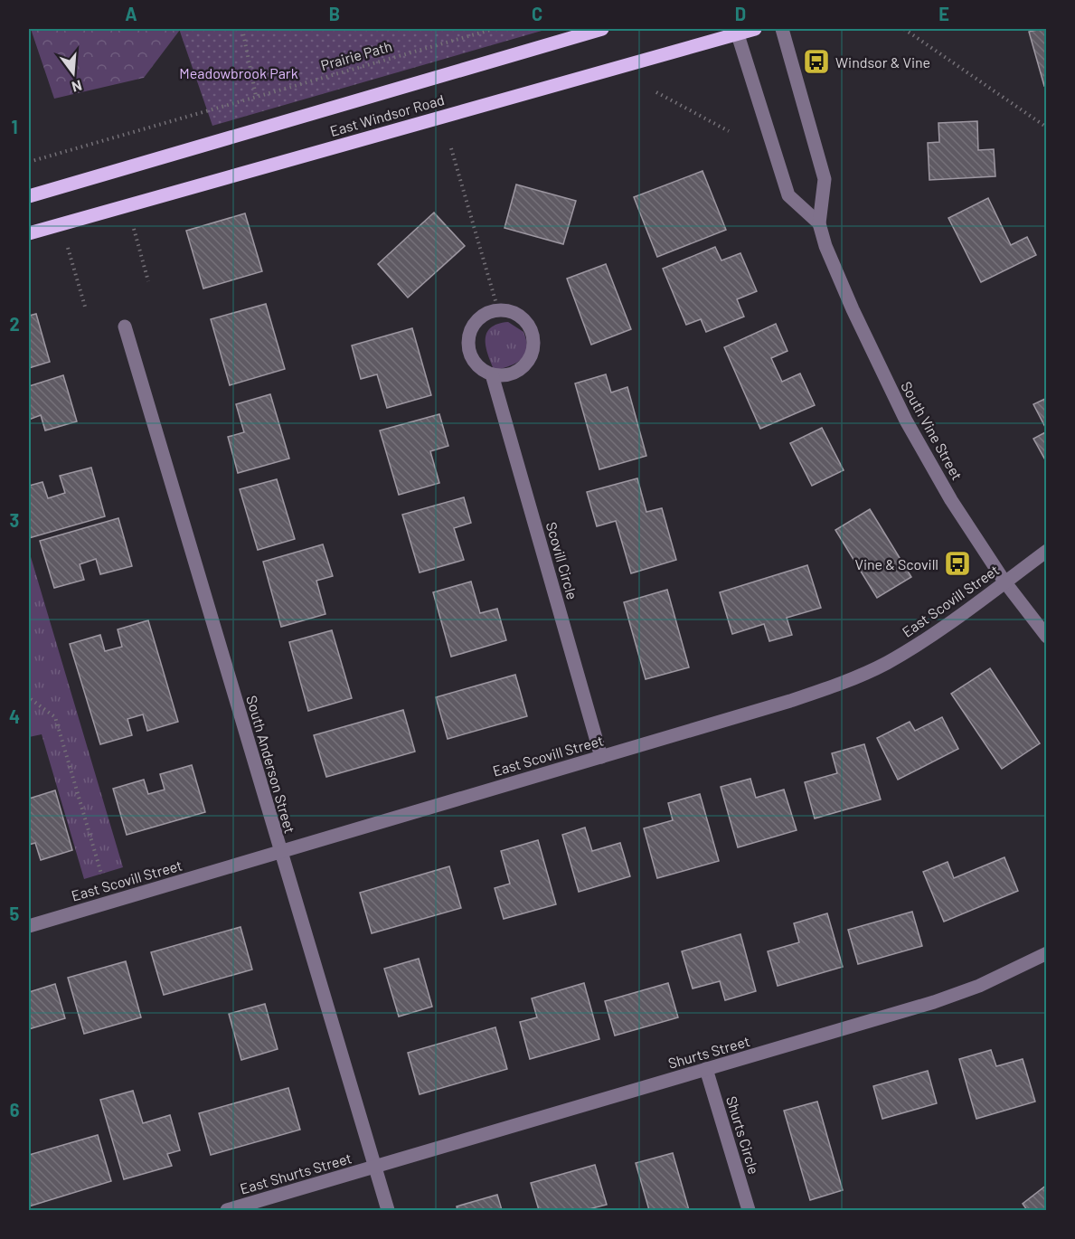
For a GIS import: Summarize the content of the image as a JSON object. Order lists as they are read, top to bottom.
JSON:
{
  "streets": {
    "main road": ["East Windsor Road"],
    "street": [
      "South Vine Street",
      "Scovill Circle",
      "East Scovill Street",
      "South Anderson Street",
      "Shurts Street",
      "Shurts Circle",
      "East Shurts Street"
    ],
    "path": ["Prairie Path"]
  },
  "crossings": [
    ["South Vine Street", "East Scovill Street"],
    ["Scovill Circle", "East Scovill Street"],
    ["East Scovill Street", "South Anderson Street"],
    ["South Anderson Street", "Shurts Street"],
    ["South Anderson Street", "East Shurts Street"],
    ["Shurts Street", "Shurts Circle"],
    ["Shurts Street", "East Shurts Street"]
  ],
  "parks": ["Meadowbrook Park"],
  "places": {
    "bus stop": ["Windsor & Vine", "Vine & Scovill"]
  },
  "north": "bottom",
  "grid": {
    "columns": [
      "A",
      "B",
      "C",
      "D",
      "E"
    ],
    "rows": [
      "1",
      "2",
      "3",
      "4",
      "5",
      "6"
    ]
  }
}
